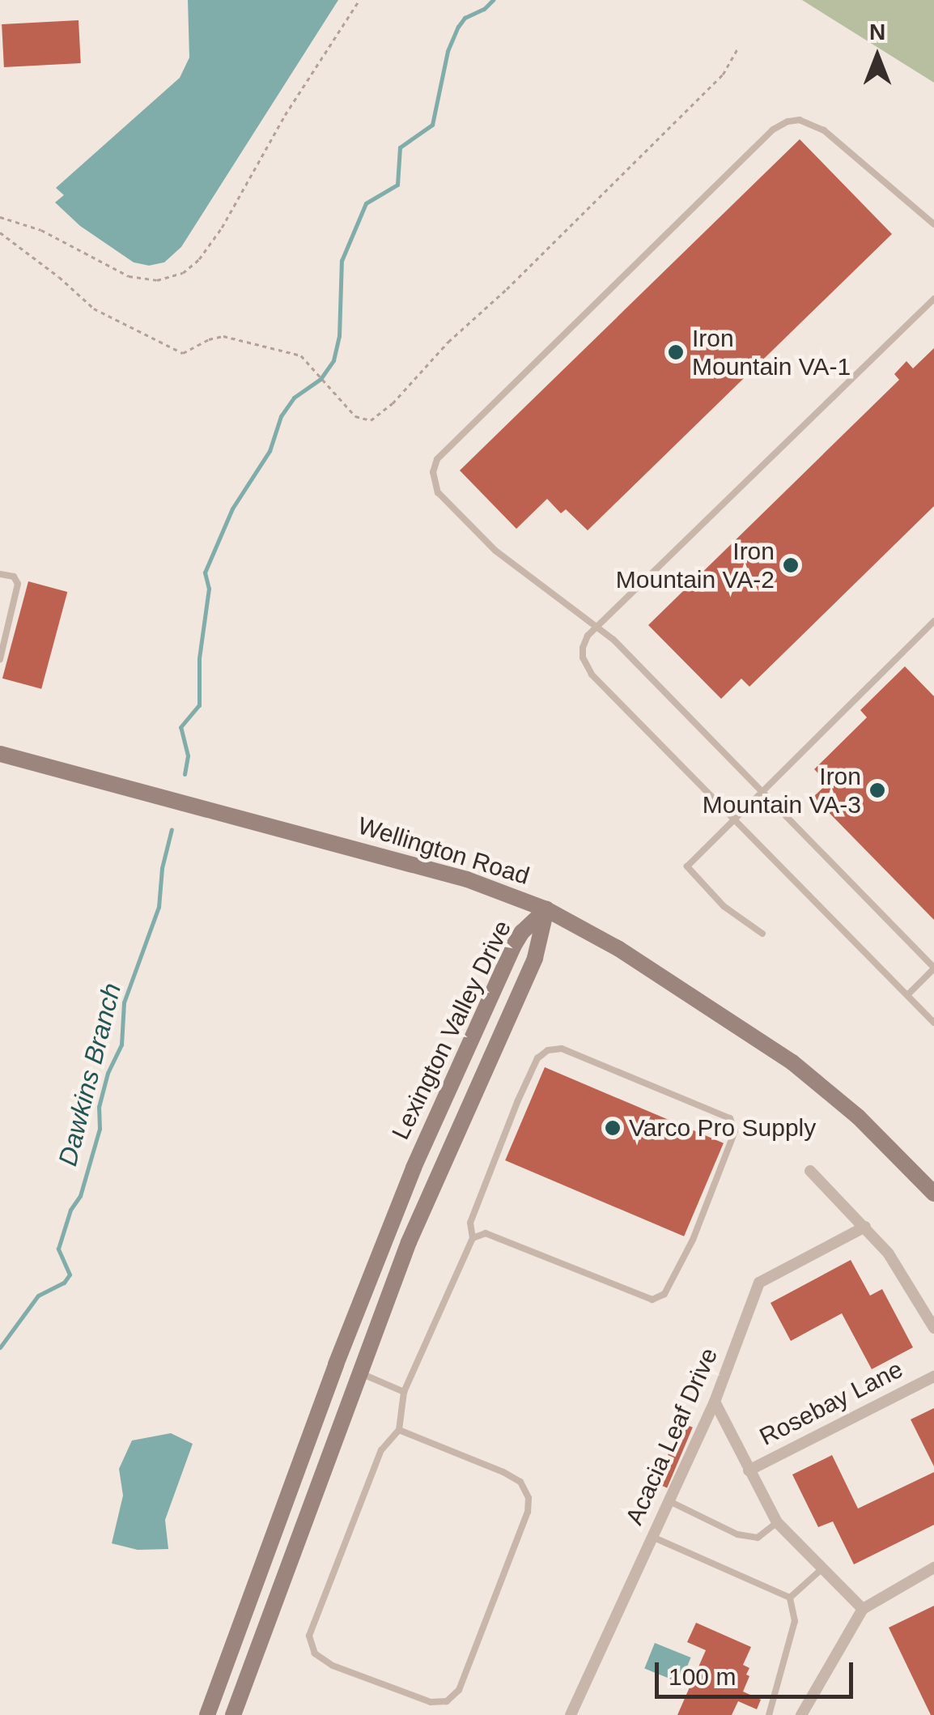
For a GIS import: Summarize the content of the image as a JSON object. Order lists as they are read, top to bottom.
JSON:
{
  "streets": {
    "street": [
      "Wellington Road",
      "Lexington Valley Drive",
      "Rosebay Lane",
      "Acacia Leaf Drive"
    ]
  },
  "crossings": [
    ["Wellington Road", "Lexington Valley Drive"]
  ],
  "water": ["Dawkins Branch"],
  "places": [
    "Iron Mountain VA-1",
    "Iron Mountain VA-2",
    "Iron Mountain VA-3",
    "Varco Pro Supply"
  ],
  "scale_bar": "100 m",
  "north": "top"
}
